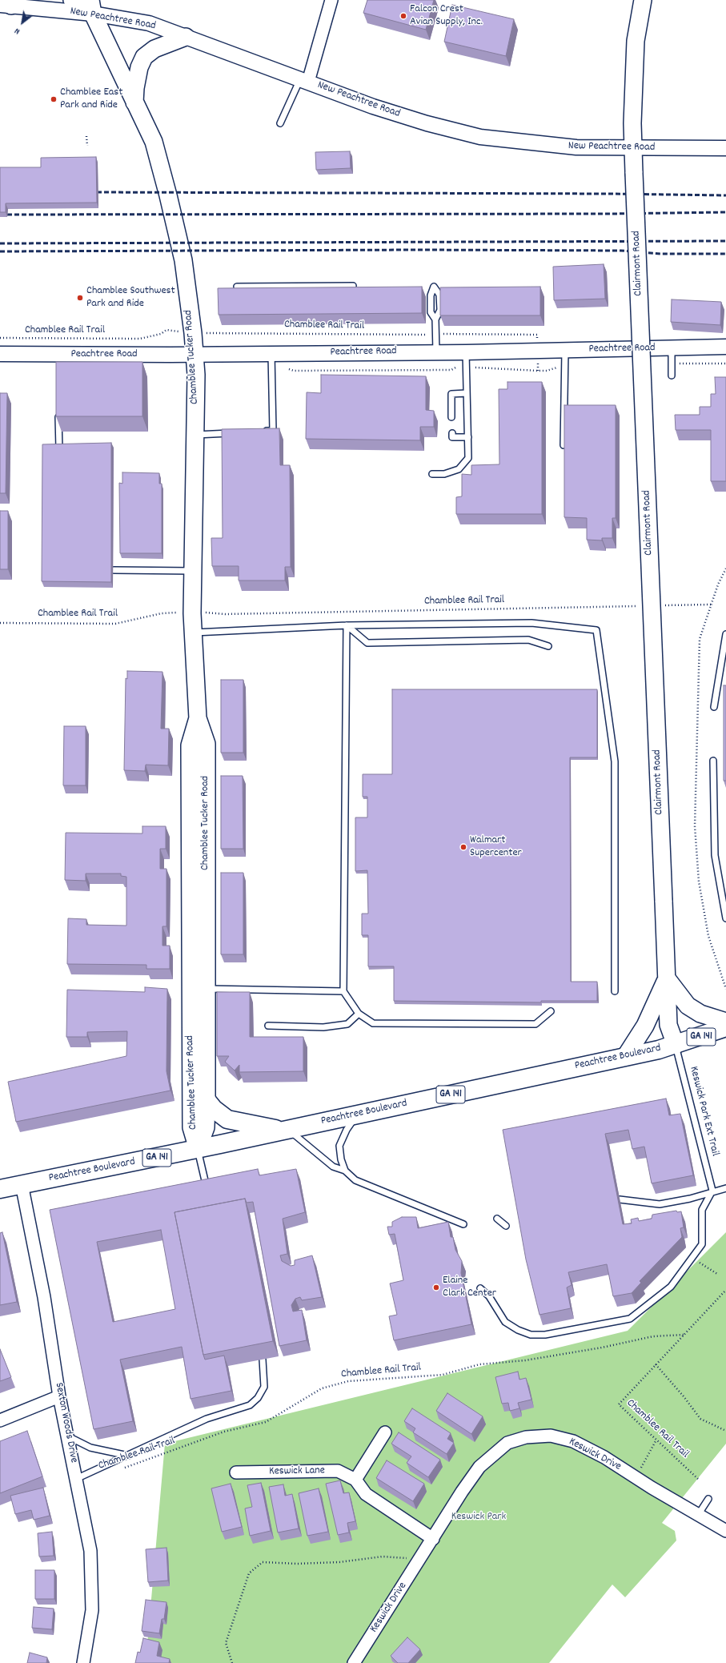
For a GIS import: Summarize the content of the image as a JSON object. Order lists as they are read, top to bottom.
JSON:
{
  "streets": {
    "highway": ["GA 141", "Peachtree Boulevard"],
    "main road": ["Clairmont Road", "Chamblee Tucker Road"],
    "street": [
      "New Peachtree Road",
      "Peachtree Road",
      "Sexton Woods Drive",
      "Keswick Drive",
      "Keswick Lane"
    ],
    "lane": ["Keswick Park Ext Trail"],
    "path": ["Chamblee Rail Trail"]
  },
  "crossings": [
    ["New Peachtree Road", "Clairmont Road"],
    ["New Peachtree Road", "Chamblee Tucker Road"],
    ["Clairmont Road", "Peachtree Boulevard"],
    ["Clairmont Road", "Keswick Park Ext Trail"],
    ["Peachtree Road", "Chamblee Tucker Road"],
    ["Chamblee Tucker Road", "Peachtree Boulevard"],
    ["Peachtree Boulevard", "Keswick Park Ext Trail"],
    ["Peachtree Boulevard", "Sexton Woods Drive"],
    ["Keswick Drive", "Keswick Lane"]
  ],
  "parks": ["Keswick Park"],
  "places": [
    "Falcon Crest Avian Supply, Inc.",
    "Chamblee East Park and Ride",
    "Chamblee Southwest Park and Ride",
    "Walmart Supercenter",
    "Elaine Clark Center"
  ],
  "north": "bottom left"
}
